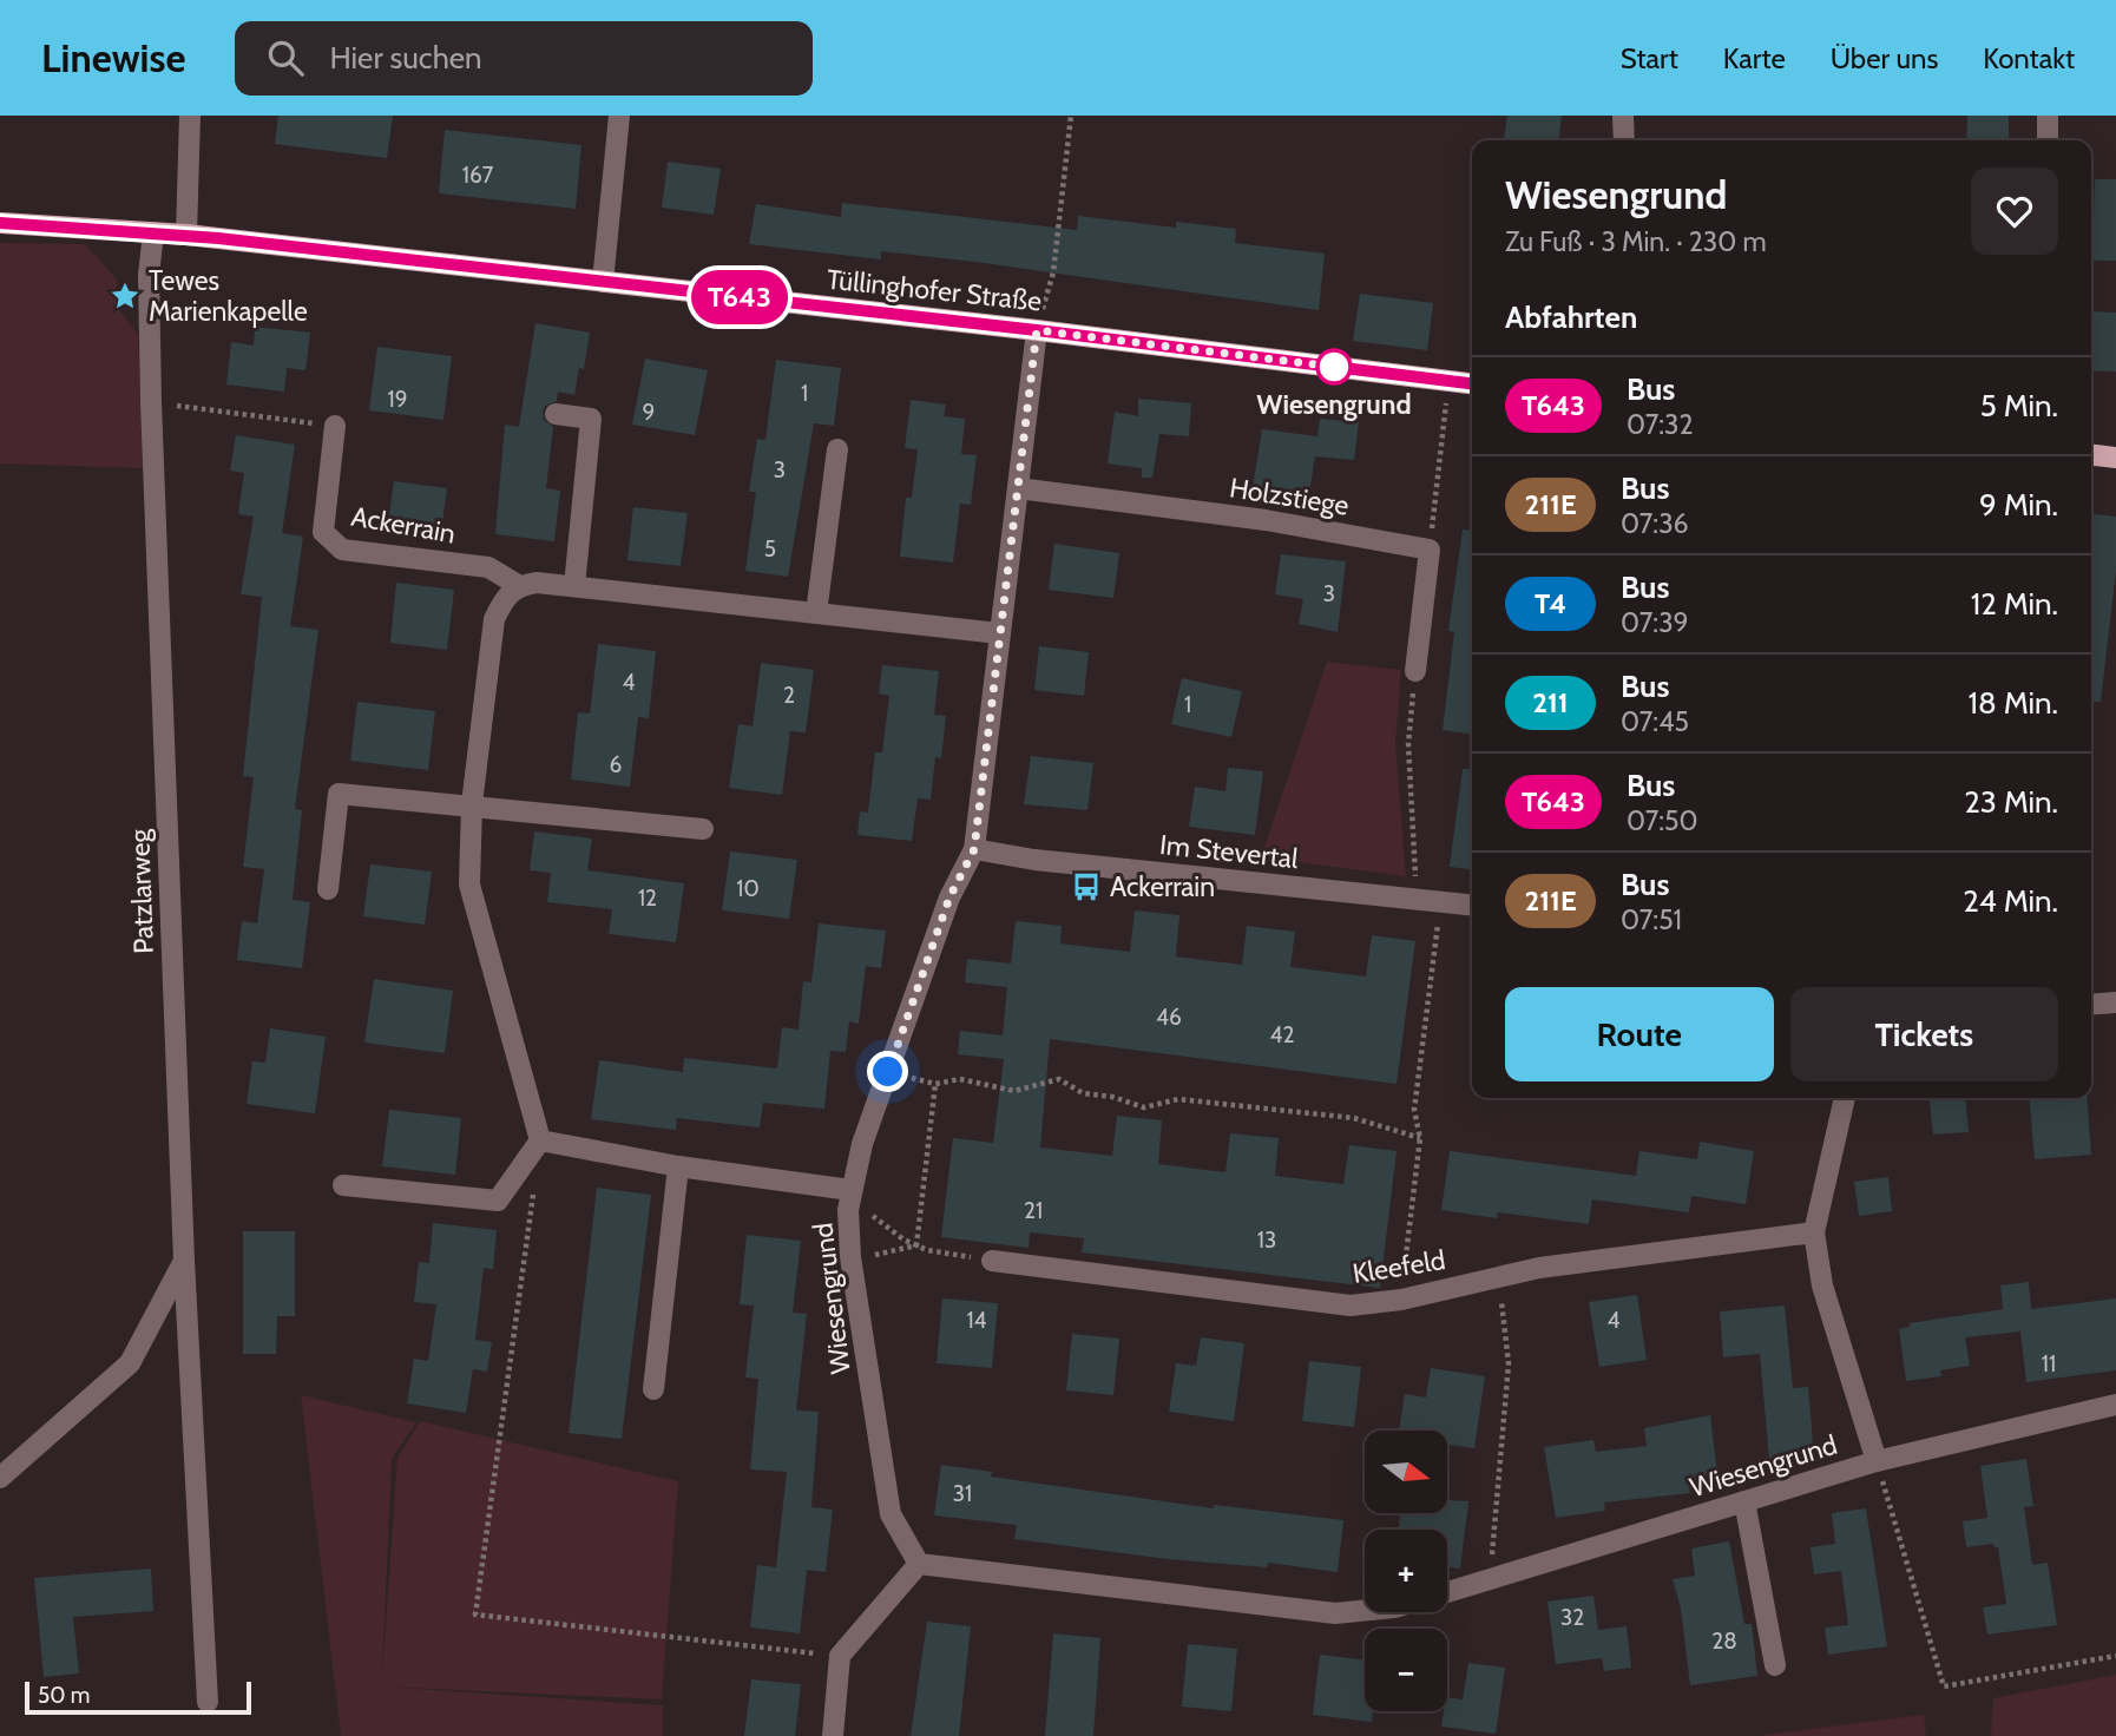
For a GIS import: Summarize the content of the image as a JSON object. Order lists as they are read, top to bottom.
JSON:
{
  "streets": {
    "main road": ["Tüllinghofer Straße"],
    "street": [
      "Holzstiege",
      "Ackerrain",
      "Im Stevertal",
      "Patzlarweg",
      "Kleefeld",
      "Wiesengrund"
    ]
  },
  "crossings": [
    ["Tüllinghofer Straße", "Patzlarweg"],
    ["Tüllinghofer Straße", "Wiesengrund"],
    ["Holzstiege", "Wiesengrund"],
    ["Ackerrain", "Wiesengrund"],
    ["Im Stevertal", "Wiesengrund"]
  ],
  "places": {
    "place": ["Tewes Marienkapelle"],
    "other": ["Wiesengrund"],
    "bus stop": ["Ackerrain"]
  },
  "lines": ["bus line T643"],
  "house_numbers": [
    "167",
    "1",
    "19",
    "9",
    "3",
    "5",
    "3",
    "4",
    "2",
    "1",
    "6",
    "10",
    "12",
    "46",
    "42",
    "21",
    "13",
    "14",
    "4",
    "11",
    "31",
    "32",
    "28"
  ],
  "scale_bar": "50 m",
  "north": "right",
  "page": {
    "header": "Linewise",
    "search": "Hier suchen",
    "nav": [
      "Start",
      "Karte",
      "Über uns",
      "Kontakt"
    ],
    "on_map": "T643",
    "heading": [
      ["Wiesengrund", "Zu Fuß · 3 Min. · 230 m"],
      "Abfahrten"
    ],
    "list": [
      {
        "mark": "T643",
        "name": "Bus",
        "note": "07:32",
        "value": "5 Min."
      },
      {
        "mark": "211E",
        "name": "Bus",
        "note": "07:36",
        "value": "9 Min."
      },
      {
        "mark": "T4",
        "name": "Bus",
        "note": "07:39",
        "value": "12 Min."
      },
      {
        "mark": "211",
        "name": "Bus",
        "note": "07:45",
        "value": "18 Min."
      },
      {
        "mark": "T643",
        "name": "Bus",
        "note": "07:50",
        "value": "23 Min."
      },
      {
        "mark": "211E",
        "name": "Bus",
        "note": "07:51",
        "value": "24 Min."
      }
    ],
    "buttons": ["Route", "Tickets"],
    "map_buttons": ["+", "−"],
    "scale": "50 m"
  }
}
